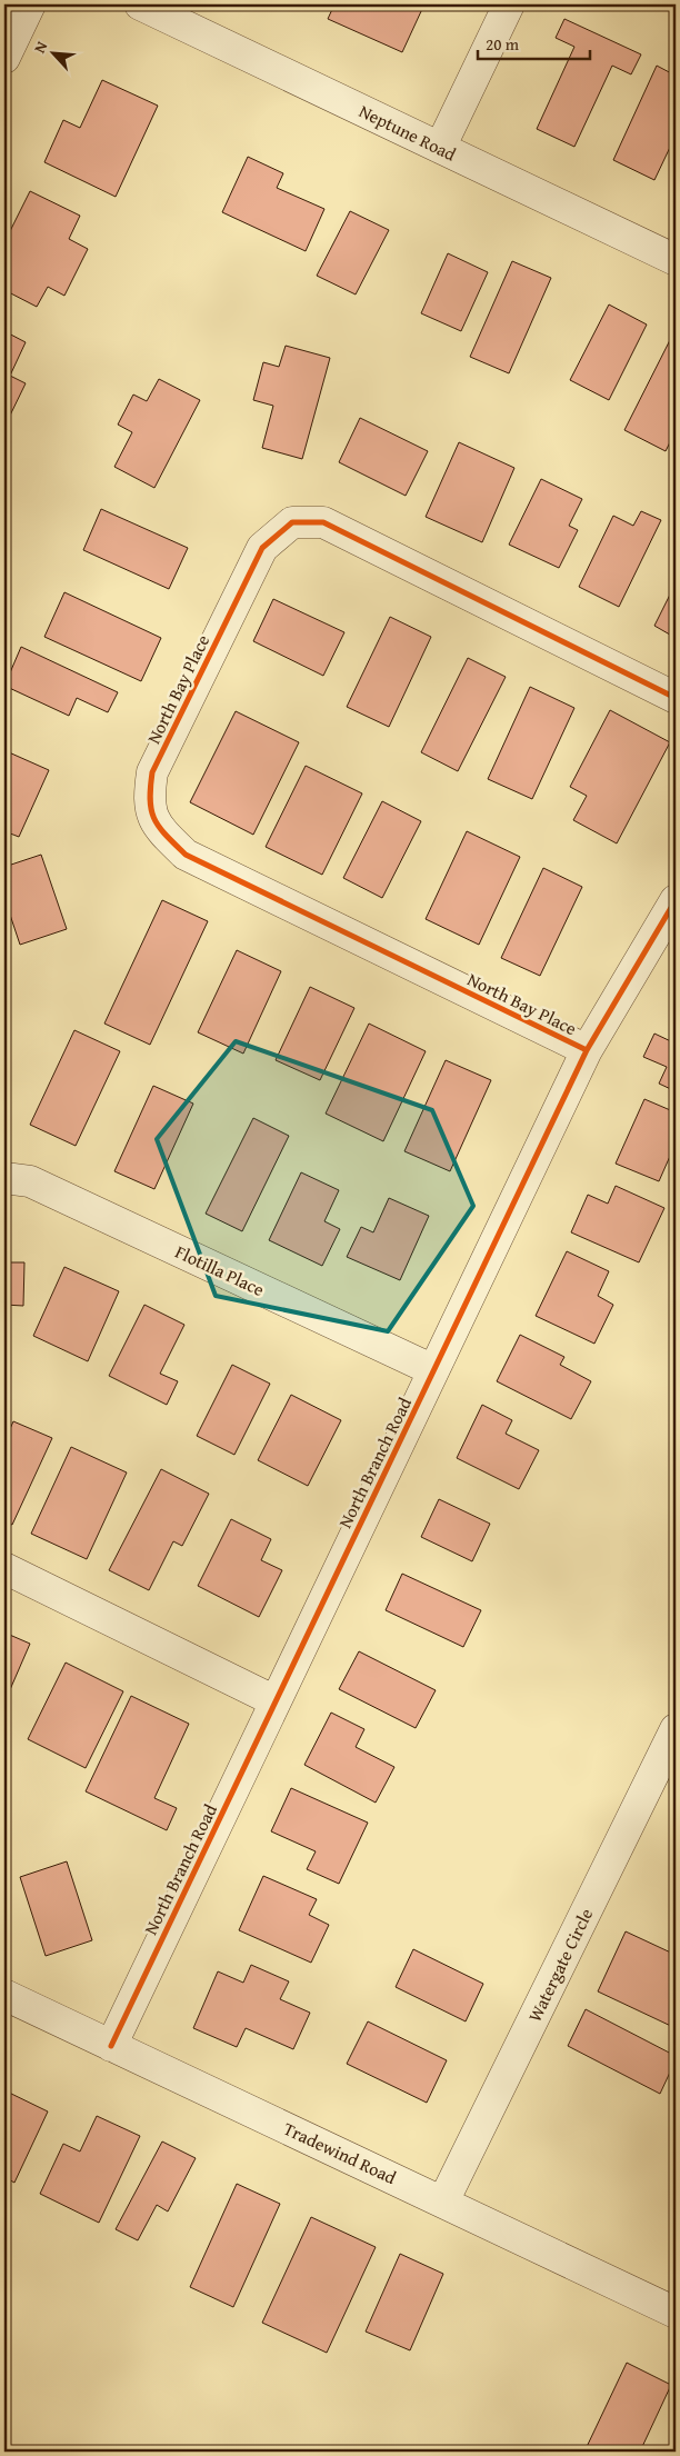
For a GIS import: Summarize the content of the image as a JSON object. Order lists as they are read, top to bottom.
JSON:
{
  "streets": {
    "street": [
      "Neptune Road",
      "North Bay Place",
      "Flotilla Place",
      "North Branch Road",
      "Watergate Circle",
      "Tradewind Road"
    ]
  },
  "crossings": [
    ["North Bay Place", "North Branch Road"],
    ["Flotilla Place", "North Branch Road"],
    ["North Branch Road", "Tradewind Road"],
    ["Watergate Circle", "Tradewind Road"]
  ],
  "scale_bar": "20 m",
  "north": "top left"
}
